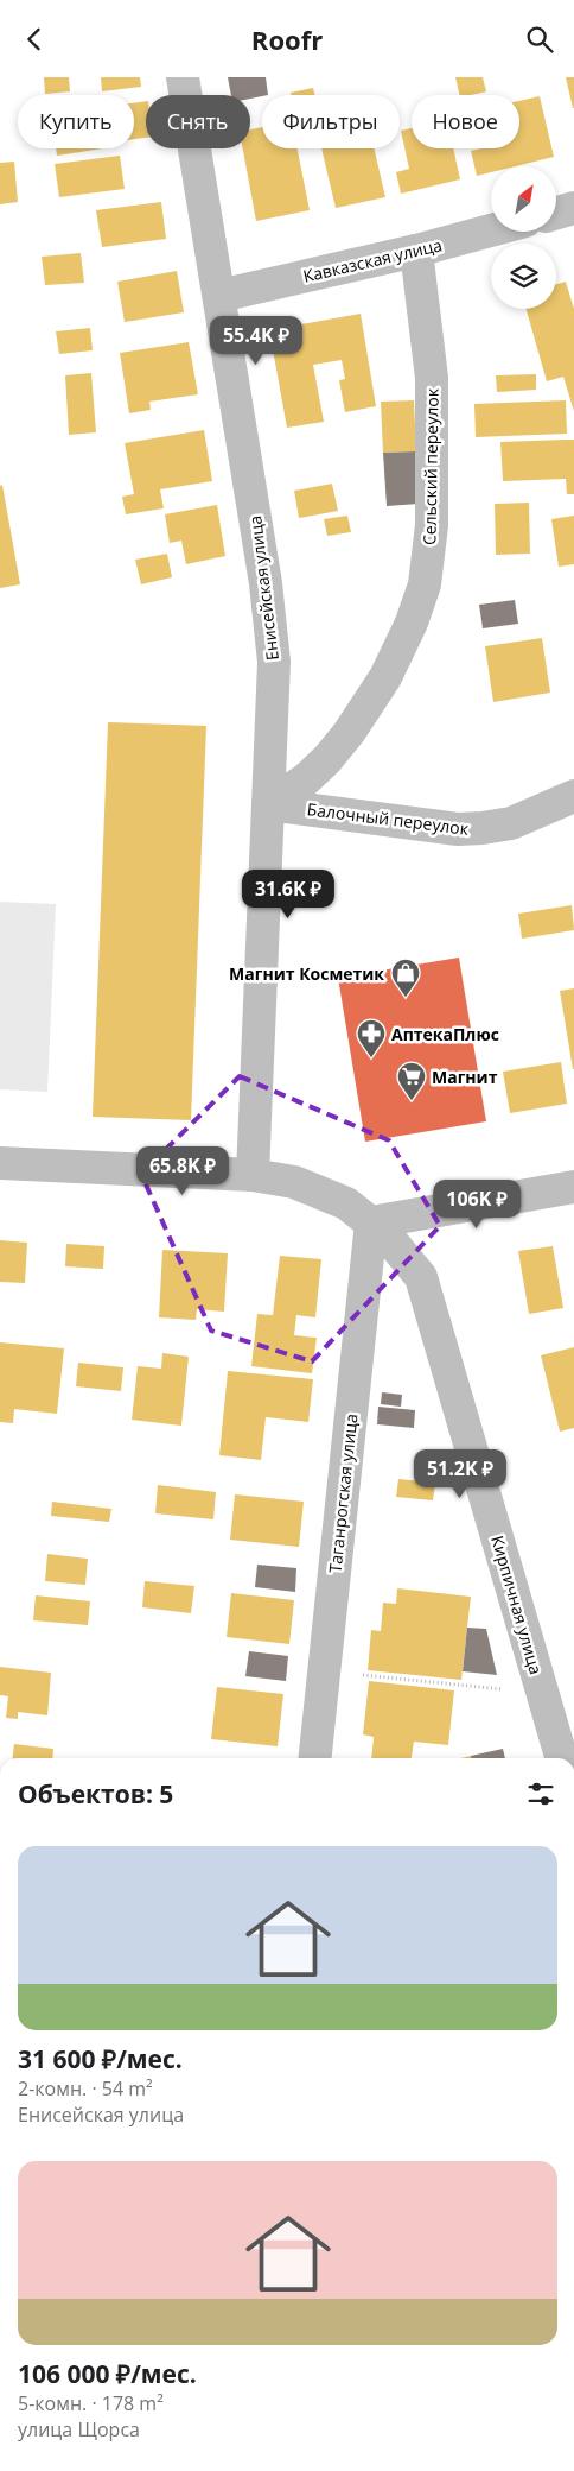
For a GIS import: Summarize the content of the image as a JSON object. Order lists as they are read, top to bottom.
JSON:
{
  "streets": {
    "street": [
      "Кавказская улица",
      "Сельский переулок",
      "Енисейская улица",
      "Балочный переулок",
      "Таганрогская улица",
      "Кирпичная улица"
    ]
  },
  "crossings": [
    ["Кавказская улица", "Сельский переулок"],
    ["Кавказская улица", "Енисейская улица"],
    ["Сельский переулок", "Енисейская улица"],
    ["Сельский переулок", "Балочный переулок"],
    ["Енисейская улица", "Балочный переулок"],
    ["Енисейская улица", "Кирпичная улица"],
    ["Таганрогская улица", "Кирпичная улица"]
  ],
  "places": {
    "shop": ["Магнит Косметик"],
    "pharmacy": ["АптекаПлюс"],
    "supermarket": ["Магнит"]
  },
  "north": "top right",
  "page": {
    "header": "Roofr",
    "chip": [
      "Купить",
      "Снять",
      "Фильтры",
      "Новое"
    ],
    "price": [
      "55.4K ₽",
      "31.6K ₽",
      "65.8K ₽",
      "106K ₽",
      "51.2K ₽"
    ],
    "heading": "Объектов: 5",
    "list": [
      {
        "name": "31 600 ₽/мес.",
        "note": "2-комн. · 54 m² · Енисейская улица"
      },
      {
        "name": "106 000 ₽/мес.",
        "note": "5-комн. · 178 m² · улица Щорса"
      }
    ]
  }
}
